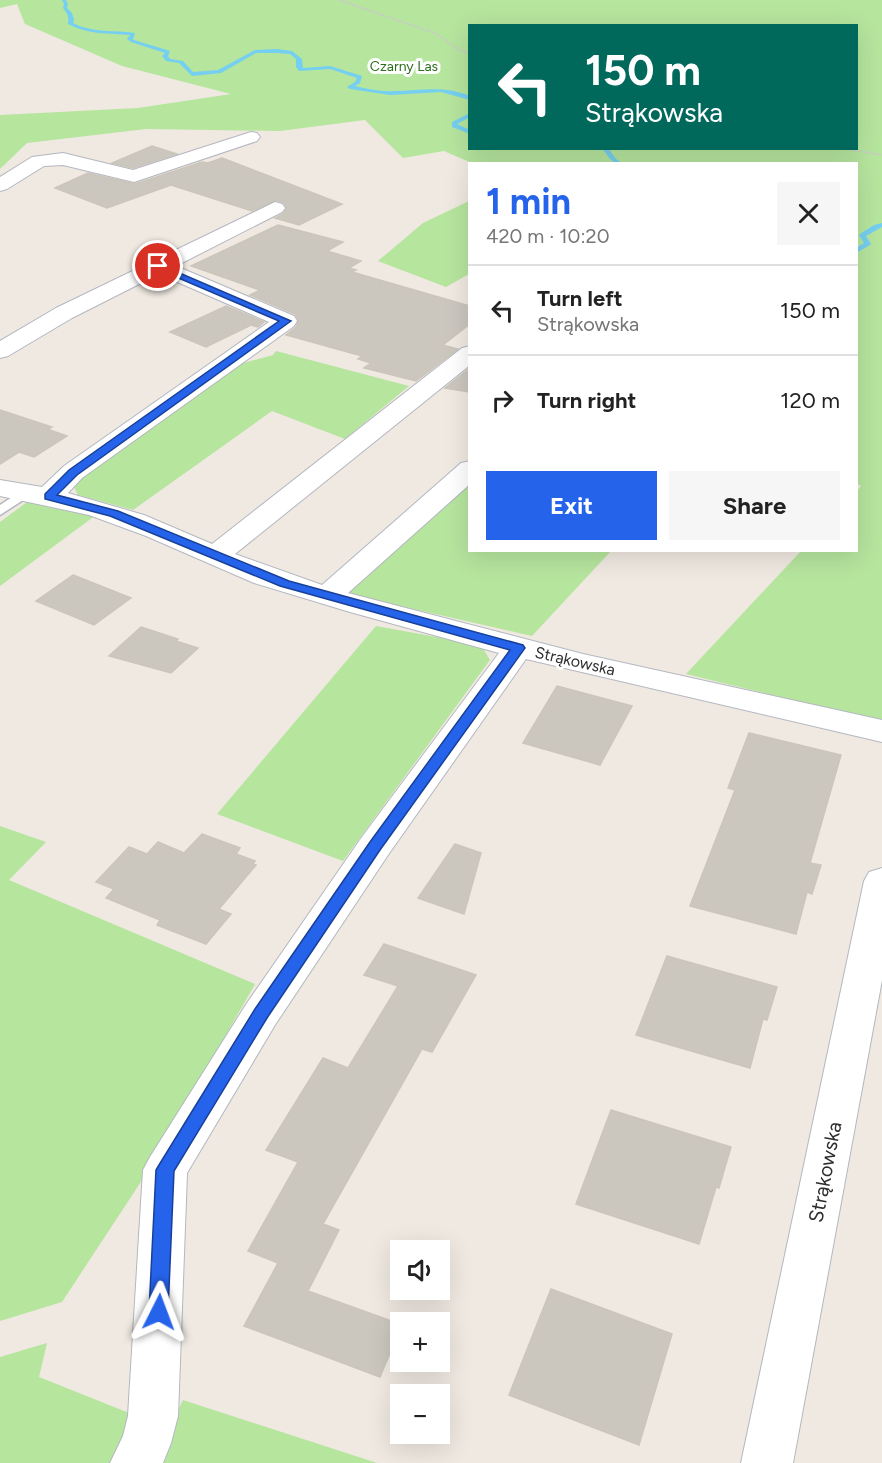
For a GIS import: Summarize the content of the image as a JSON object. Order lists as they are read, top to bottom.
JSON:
{
  "streets": {
    "street": ["Strąkowska"]
  },
  "parks": ["Czarny Las"],
  "page": {
    "turn": ["150 m", "Strąkowska"],
    "heading": ["1 min", "420 m · 10:20"],
    "list": [
      {
        "name": "Turn left",
        "note": "Strąkowska",
        "value": "150 m"
      },
      {
        "name": "Turn right",
        "value": "120 m"
      }
    ],
    "buttons": ["Exit", "Share"],
    "map_buttons": ["+", "−"]
  }
}
